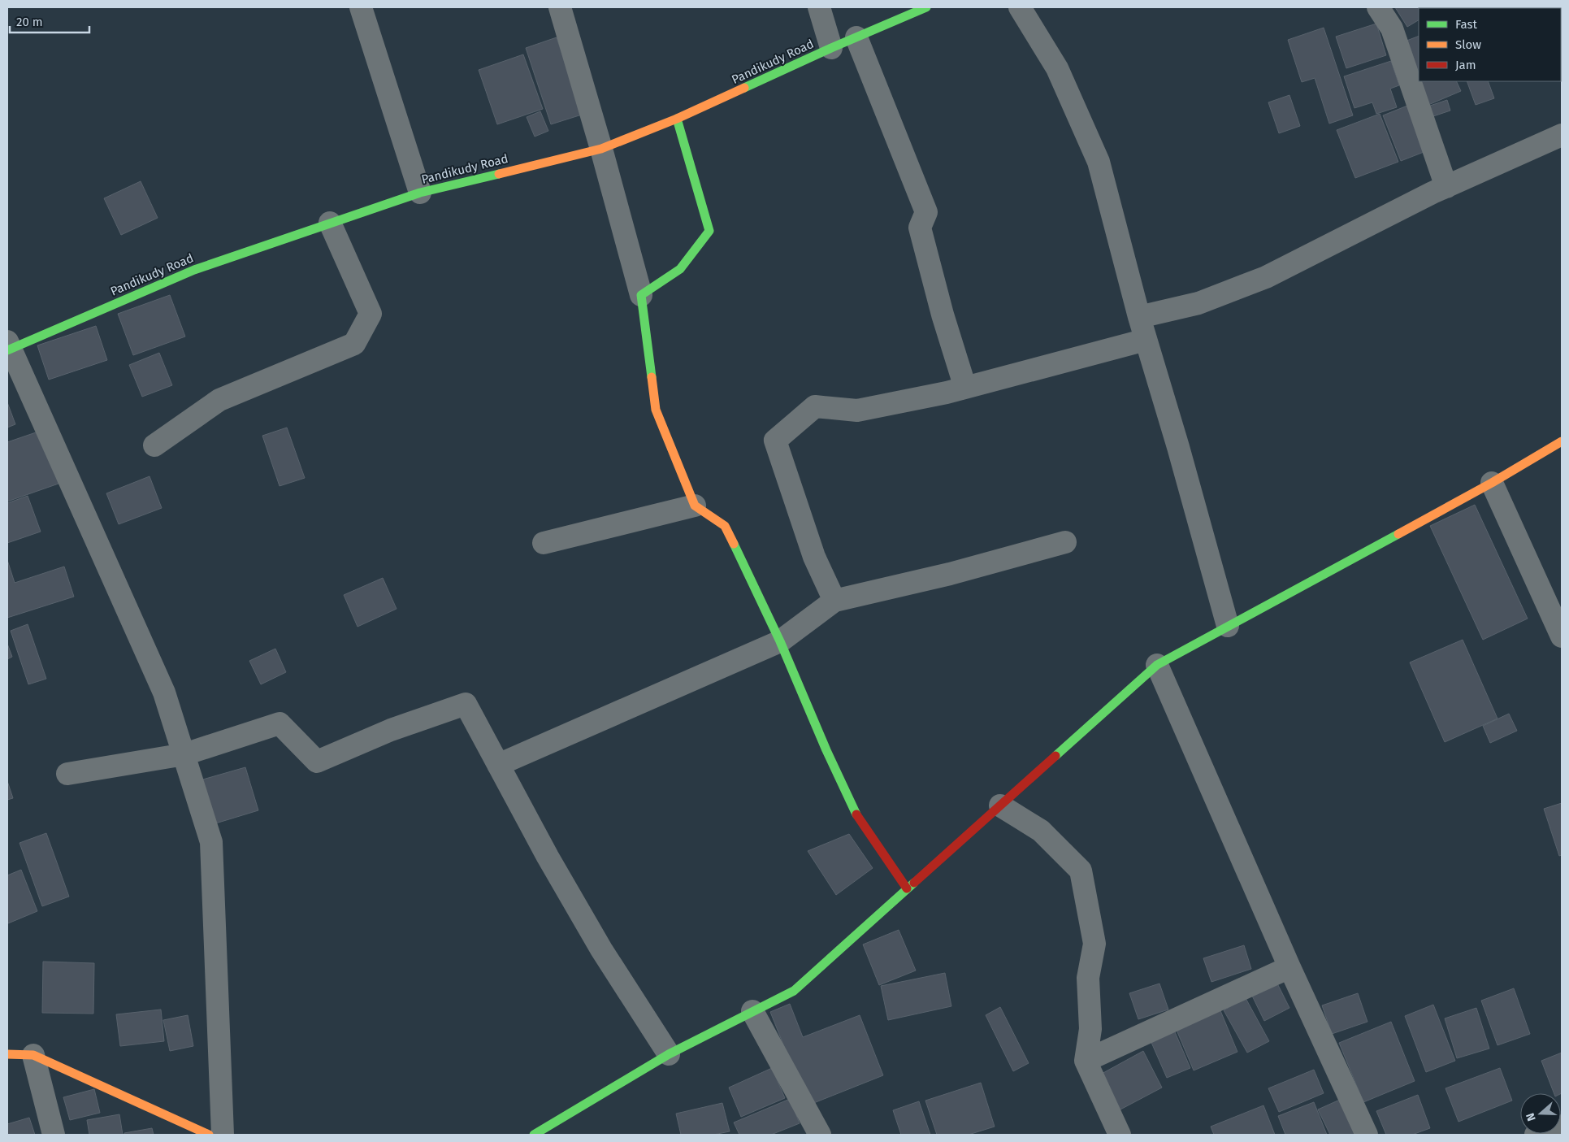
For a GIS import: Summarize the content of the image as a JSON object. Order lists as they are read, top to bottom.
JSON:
{
  "streets": {
    "street": ["Pandikudy Road"]
  },
  "legend": ["Fast", "Slow", "Jam"],
  "scale_bar": "20 m",
  "north": "left"
}
